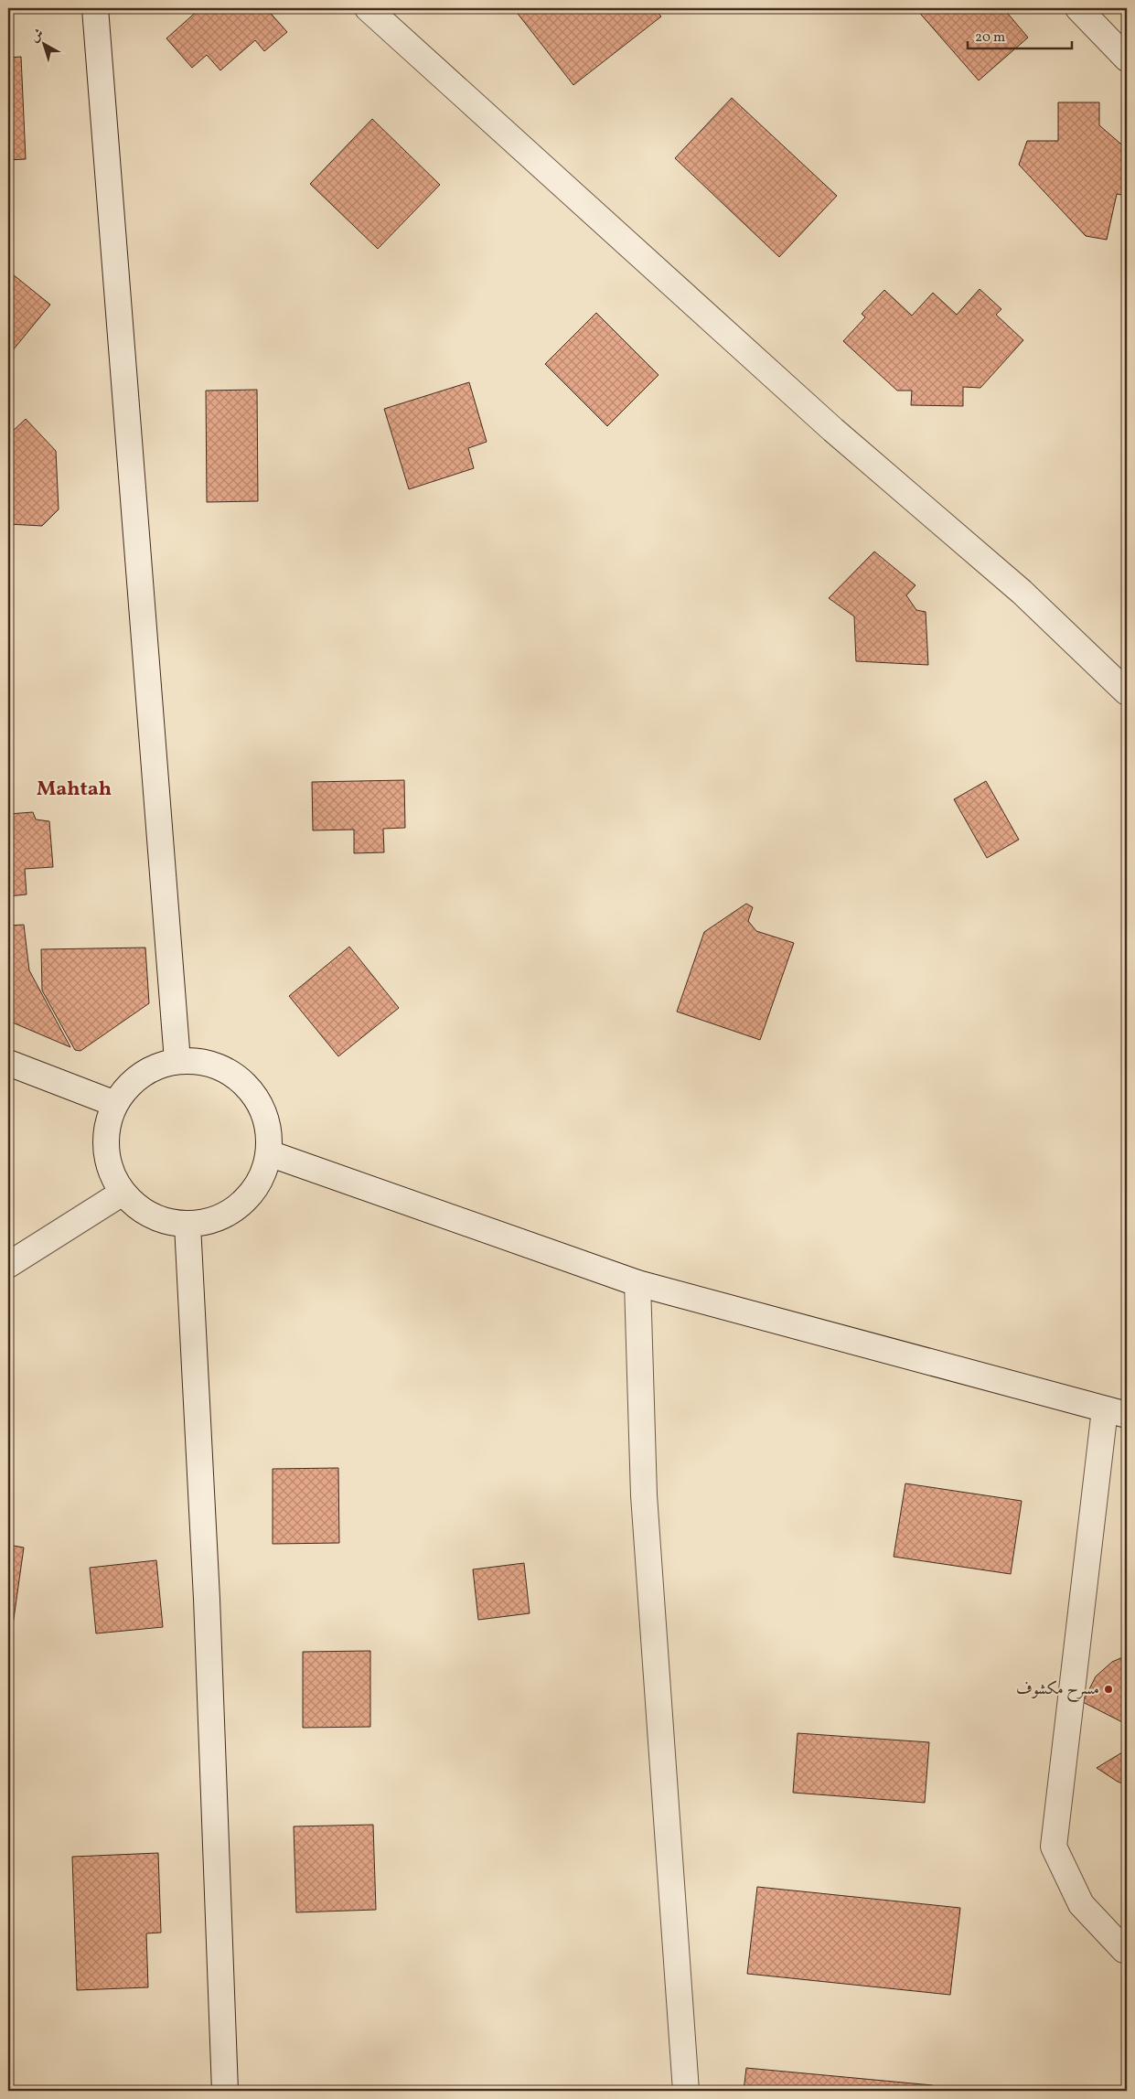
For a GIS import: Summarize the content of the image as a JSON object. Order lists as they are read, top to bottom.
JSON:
{
  "districts": ["Mahtah"],
  "places": ["مسرح مكشوف"],
  "scale_bar": "20 m",
  "north": "top left"
}
